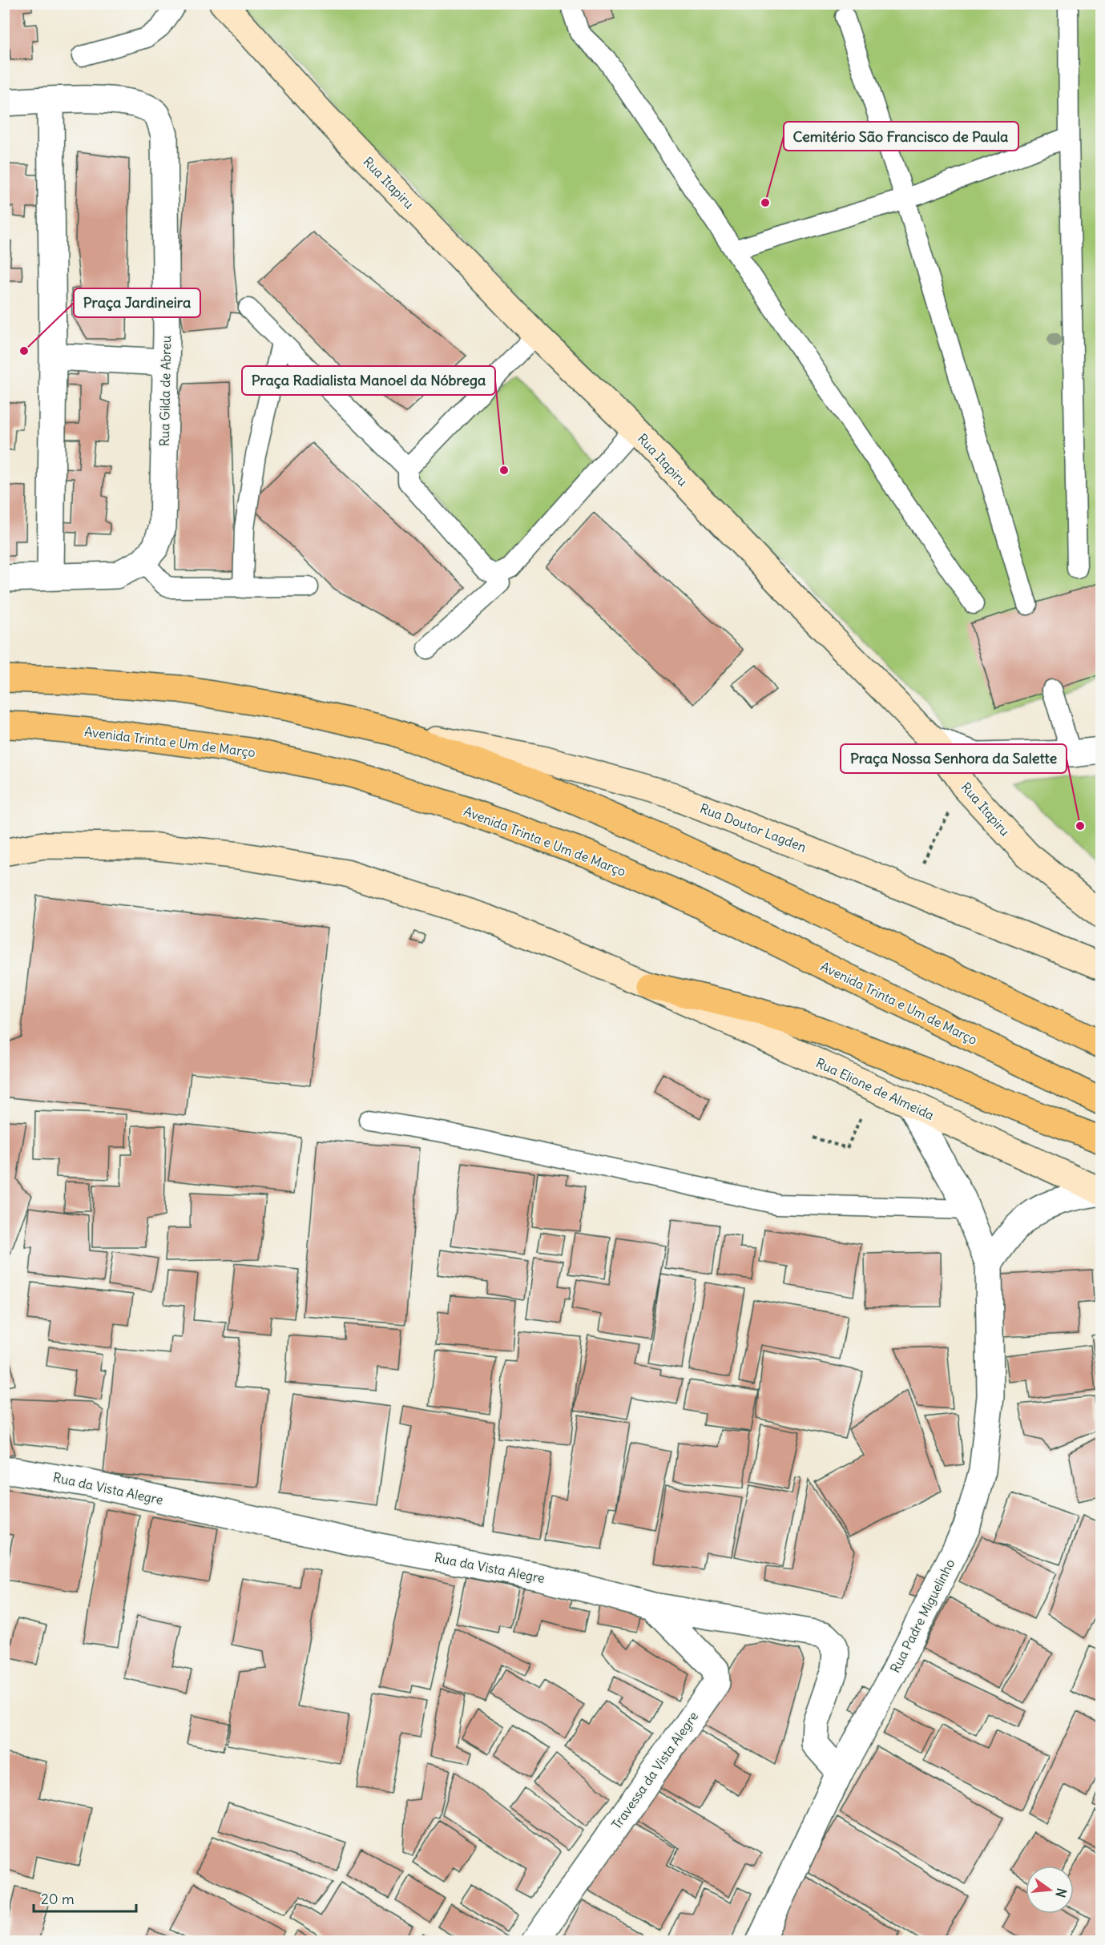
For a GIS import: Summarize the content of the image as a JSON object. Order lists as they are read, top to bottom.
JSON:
{
  "streets": {
    "main road": [
      "Rua Itapiru",
      "Avenida Trinta e Um de Março",
      "Rua Doutor Lagden",
      "Rua Elione de Almeida"
    ],
    "street": [
      "Rua Gilda de Abreu",
      "Rua da Vista Alegre",
      "Rua Padre Miguelinho",
      "Travessa da Vista Alegre"
    ]
  },
  "crossings": [
    ["Rua Elione de Almeida", "Rua Padre Miguelinho"],
    ["Rua da Vista Alegre", "Rua Padre Miguelinho"],
    ["Rua da Vista Alegre", "Travessa da Vista Alegre"]
  ],
  "places": [
    "Cemitério São Francisco de Paula",
    "Praça Jardineira",
    "Praça Radialista Manoel da Nóbrega",
    "Praça Nossa Senhora da Salette"
  ],
  "scale_bar": "20 m",
  "north": "right"
}
